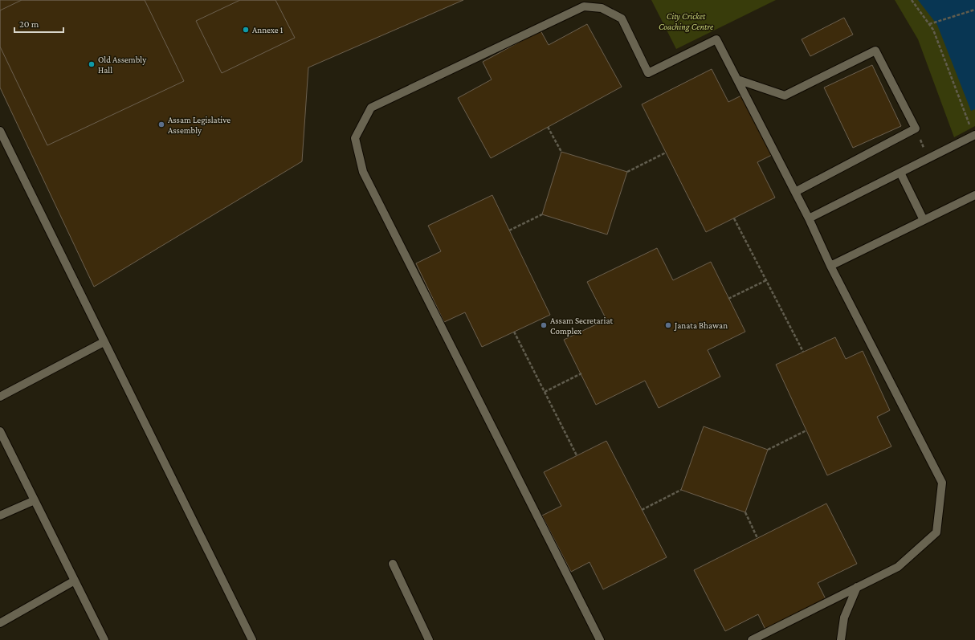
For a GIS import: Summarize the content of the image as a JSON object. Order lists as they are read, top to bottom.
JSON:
{
  "parks": ["City Cricket Coaching Centre"],
  "places": [
    "Annexe 1",
    "Old Assembly Hall",
    "Assam Legislative Assembly",
    "Assam Secretariat Complex",
    "Janata Bhawan"
  ],
  "scale_bar": "20 m"
}
